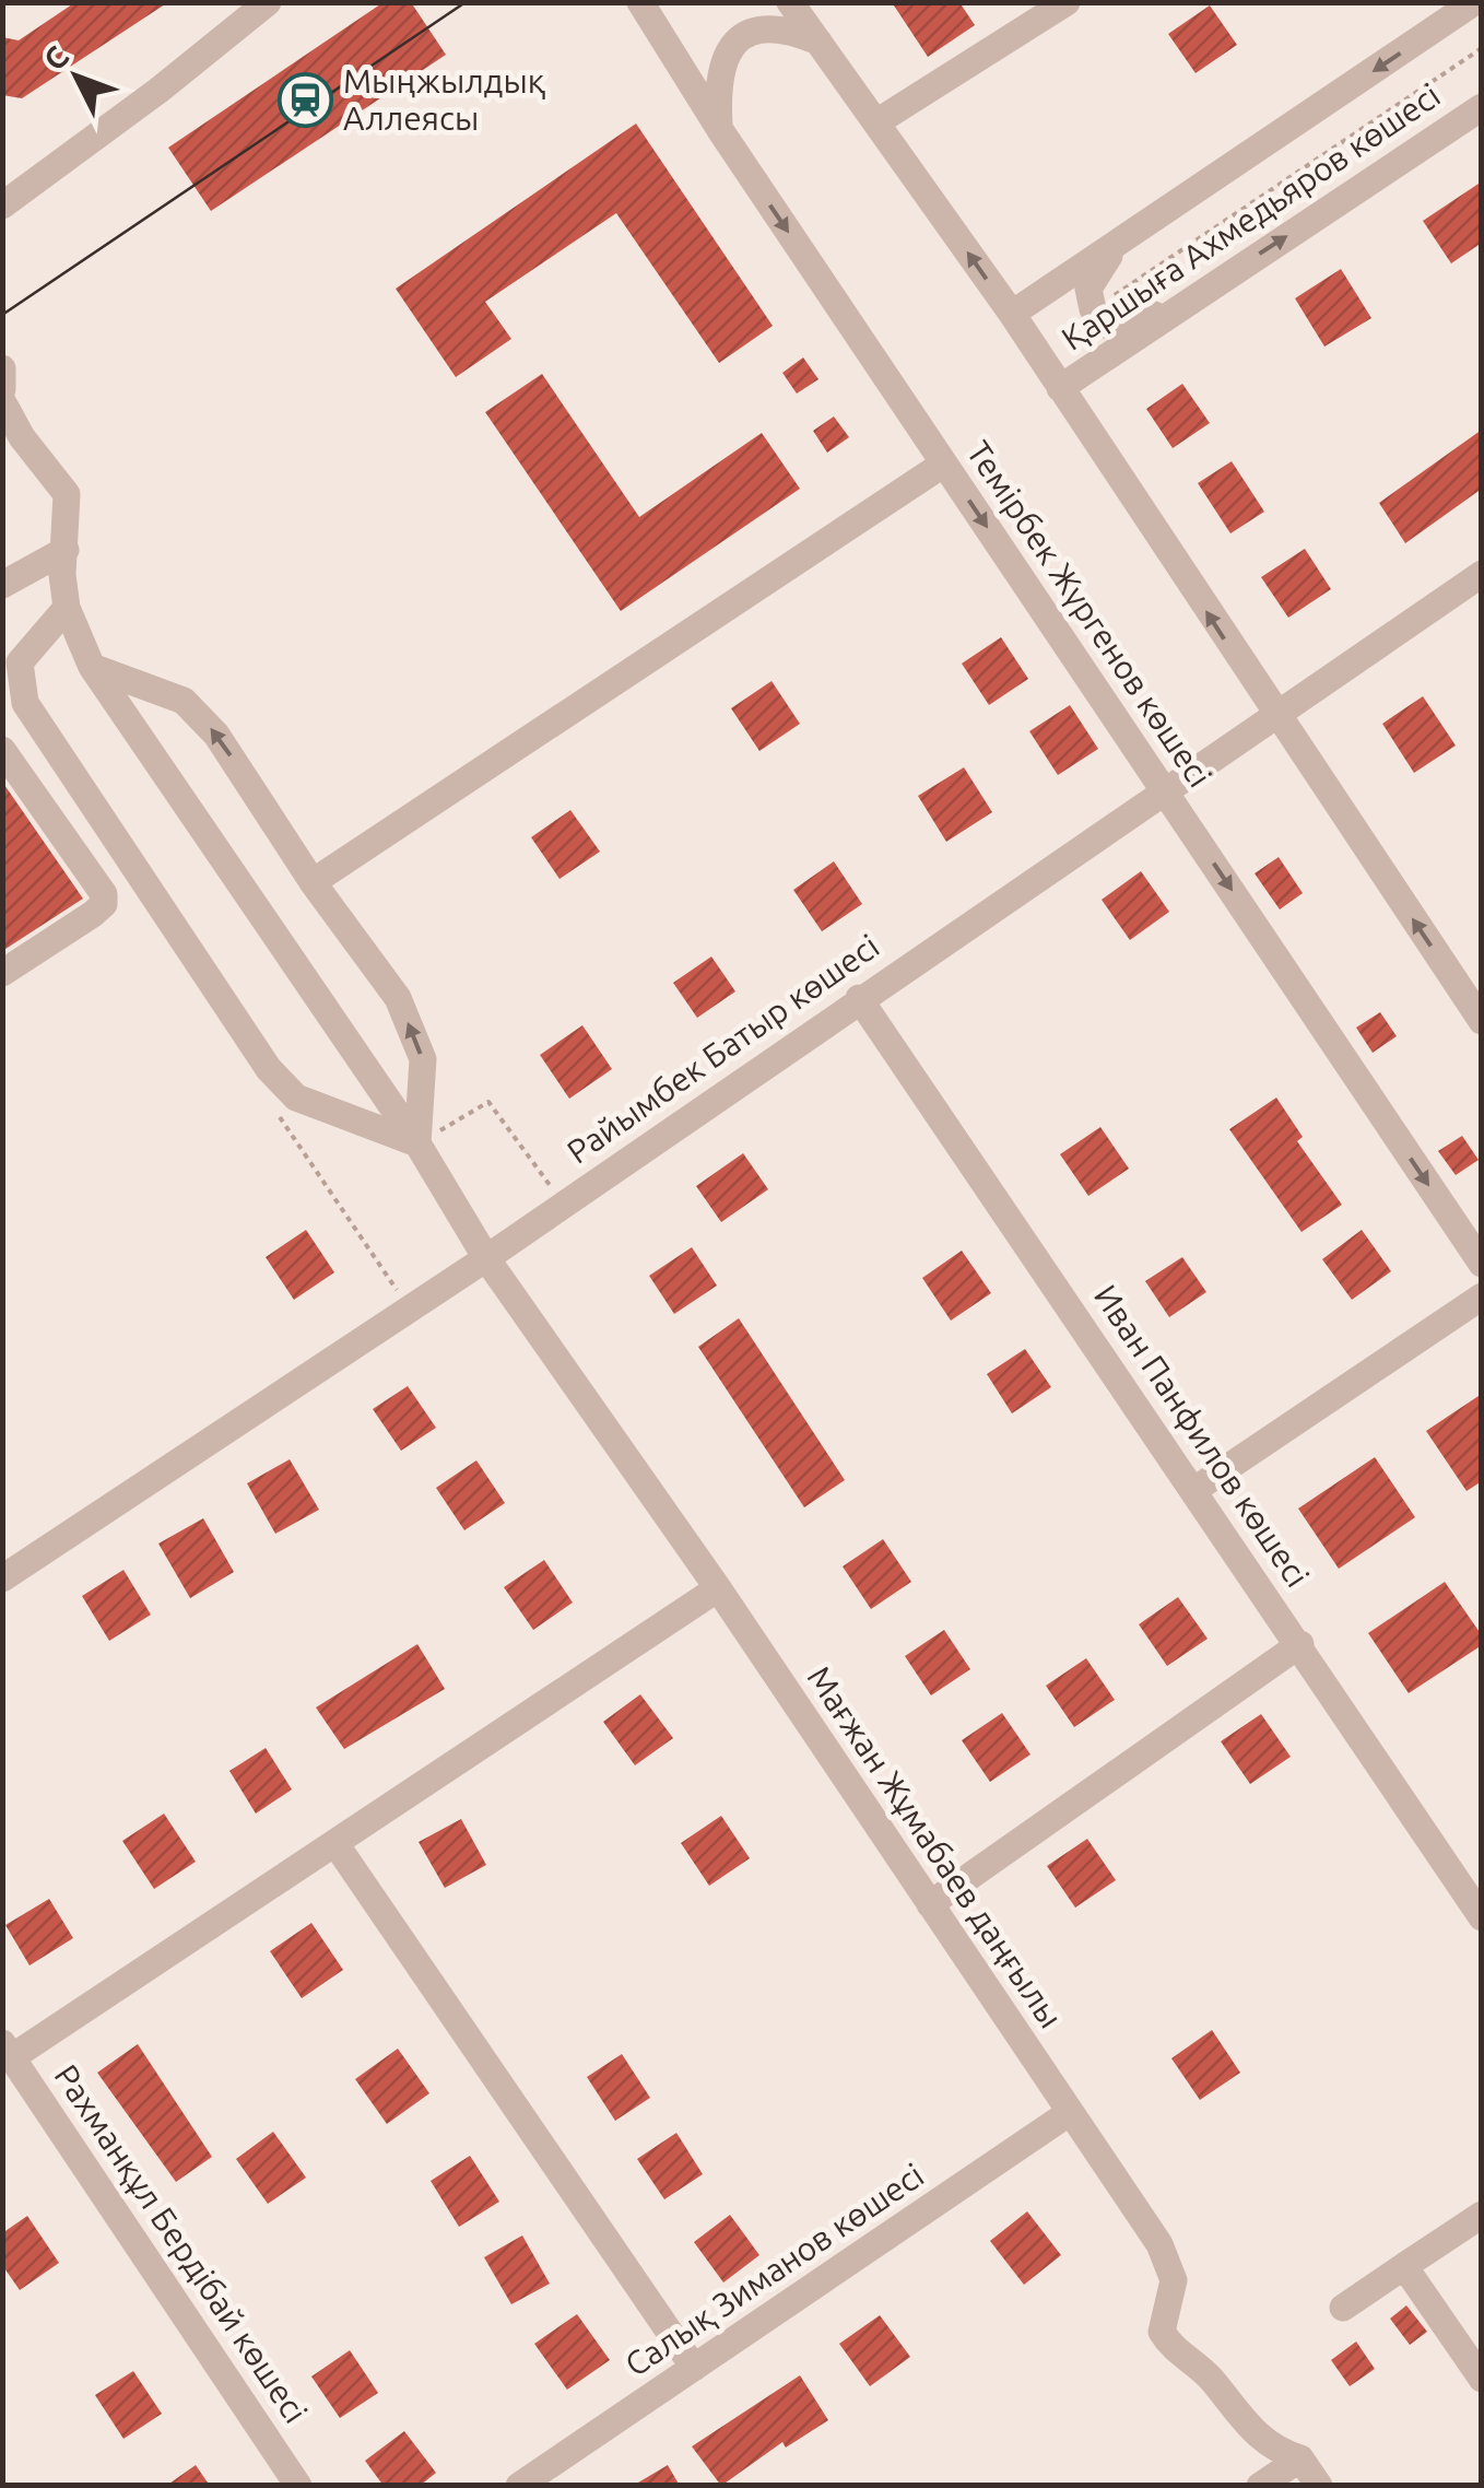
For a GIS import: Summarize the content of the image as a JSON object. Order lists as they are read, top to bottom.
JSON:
{
  "streets": {
    "street": [
      "Қаршыға Ахмедьяров көшесі",
      "Темірбек Жүргенов көшесі",
      "Райымбек Батыр көшесі",
      "Иван Панфилов көшесі",
      "Мағжан Жұмабаев даңғылы",
      "Рахманқұл Бердібай көшесі",
      "Салық Зиманов көшесі"
    ]
  },
  "crossings": [
    ["Темірбек Жүргенов көшесі", "Райымбек Батыр көшесі"],
    ["Райымбек Батыр көшесі", "Иван Панфилов көшесі"],
    ["Райымбек Батыр көшесі", "Мағжан Жұмабаев даңғылы"],
    ["Мағжан Жұмабаев даңғылы", "Салық Зиманов көшесі"]
  ],
  "places": {
    "station": ["Мыңжылдық Аллеясы"]
  },
  "north": "top left"
}
